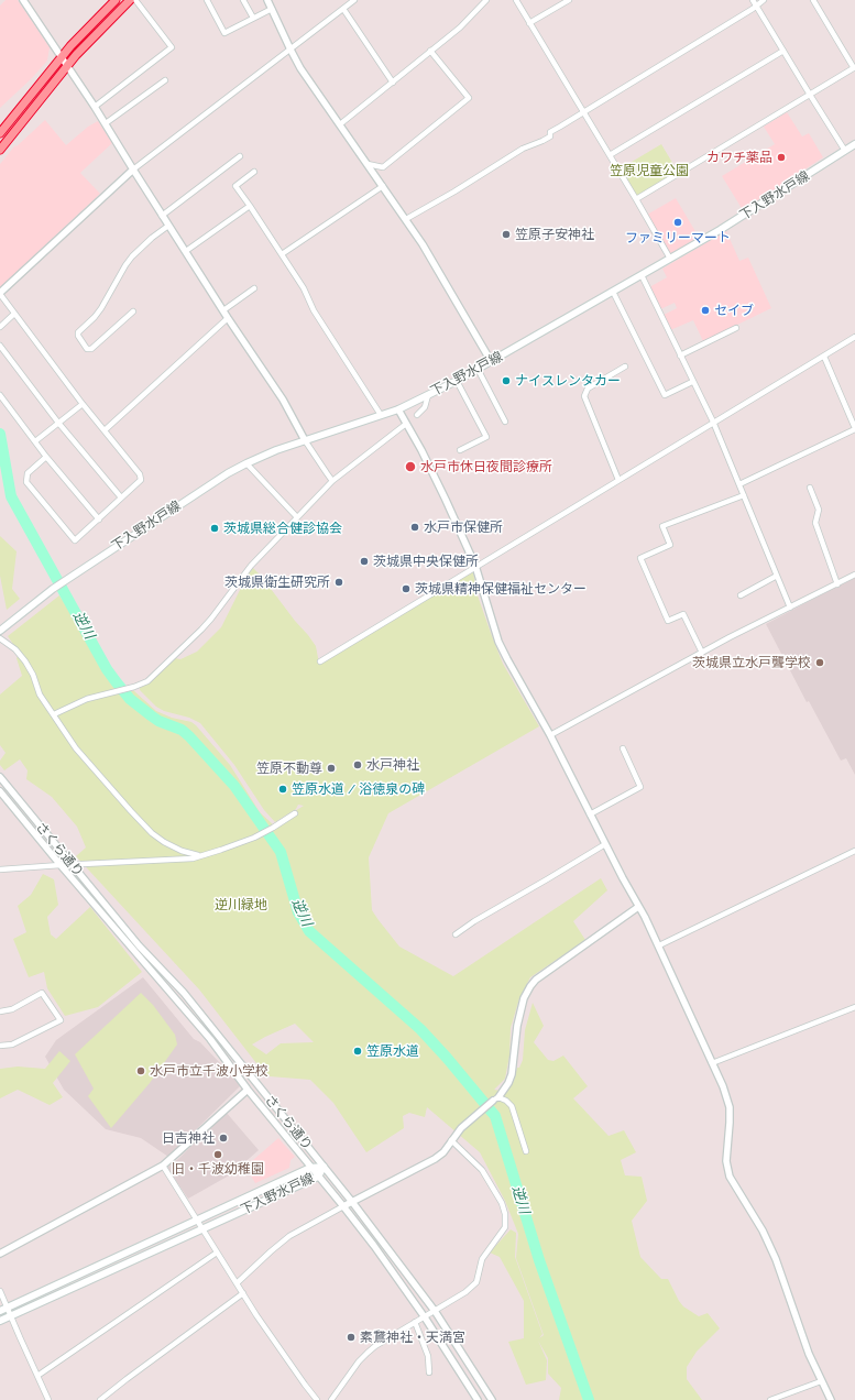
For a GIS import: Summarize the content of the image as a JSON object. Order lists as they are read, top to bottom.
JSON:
{
  "streets": {
    "main road": ["下入野水戸線"],
    "street": ["さくら通り"]
  },
  "crossings": [
    ["下入野水戸線", "さくら通り"]
  ],
  "water": ["逆川"],
  "parks": ["笠原児童公園", "逆川緑地"],
  "places": [
    "カワチ薬品",
    "ファミリーマート",
    "笠原子安神社",
    "セイブ",
    "ナイスレンタカー",
    "水戸市休日夜間診療所",
    "水戸市保健所",
    "茨城県総合健診協会",
    "茨城県中央保健所",
    "茨城県衛生研究所",
    "茨城県精神保健福祉センター",
    "茨城県立水戸聾学校",
    "水戸神社",
    "笠原不動尊",
    "笠原水道 / 浴徳泉の碑",
    "笠原水道",
    "水戸市立千波小学校",
    "日吉神社",
    "旧・千波幼稚園",
    "素鵞神社・天満宮"
  ]
}
